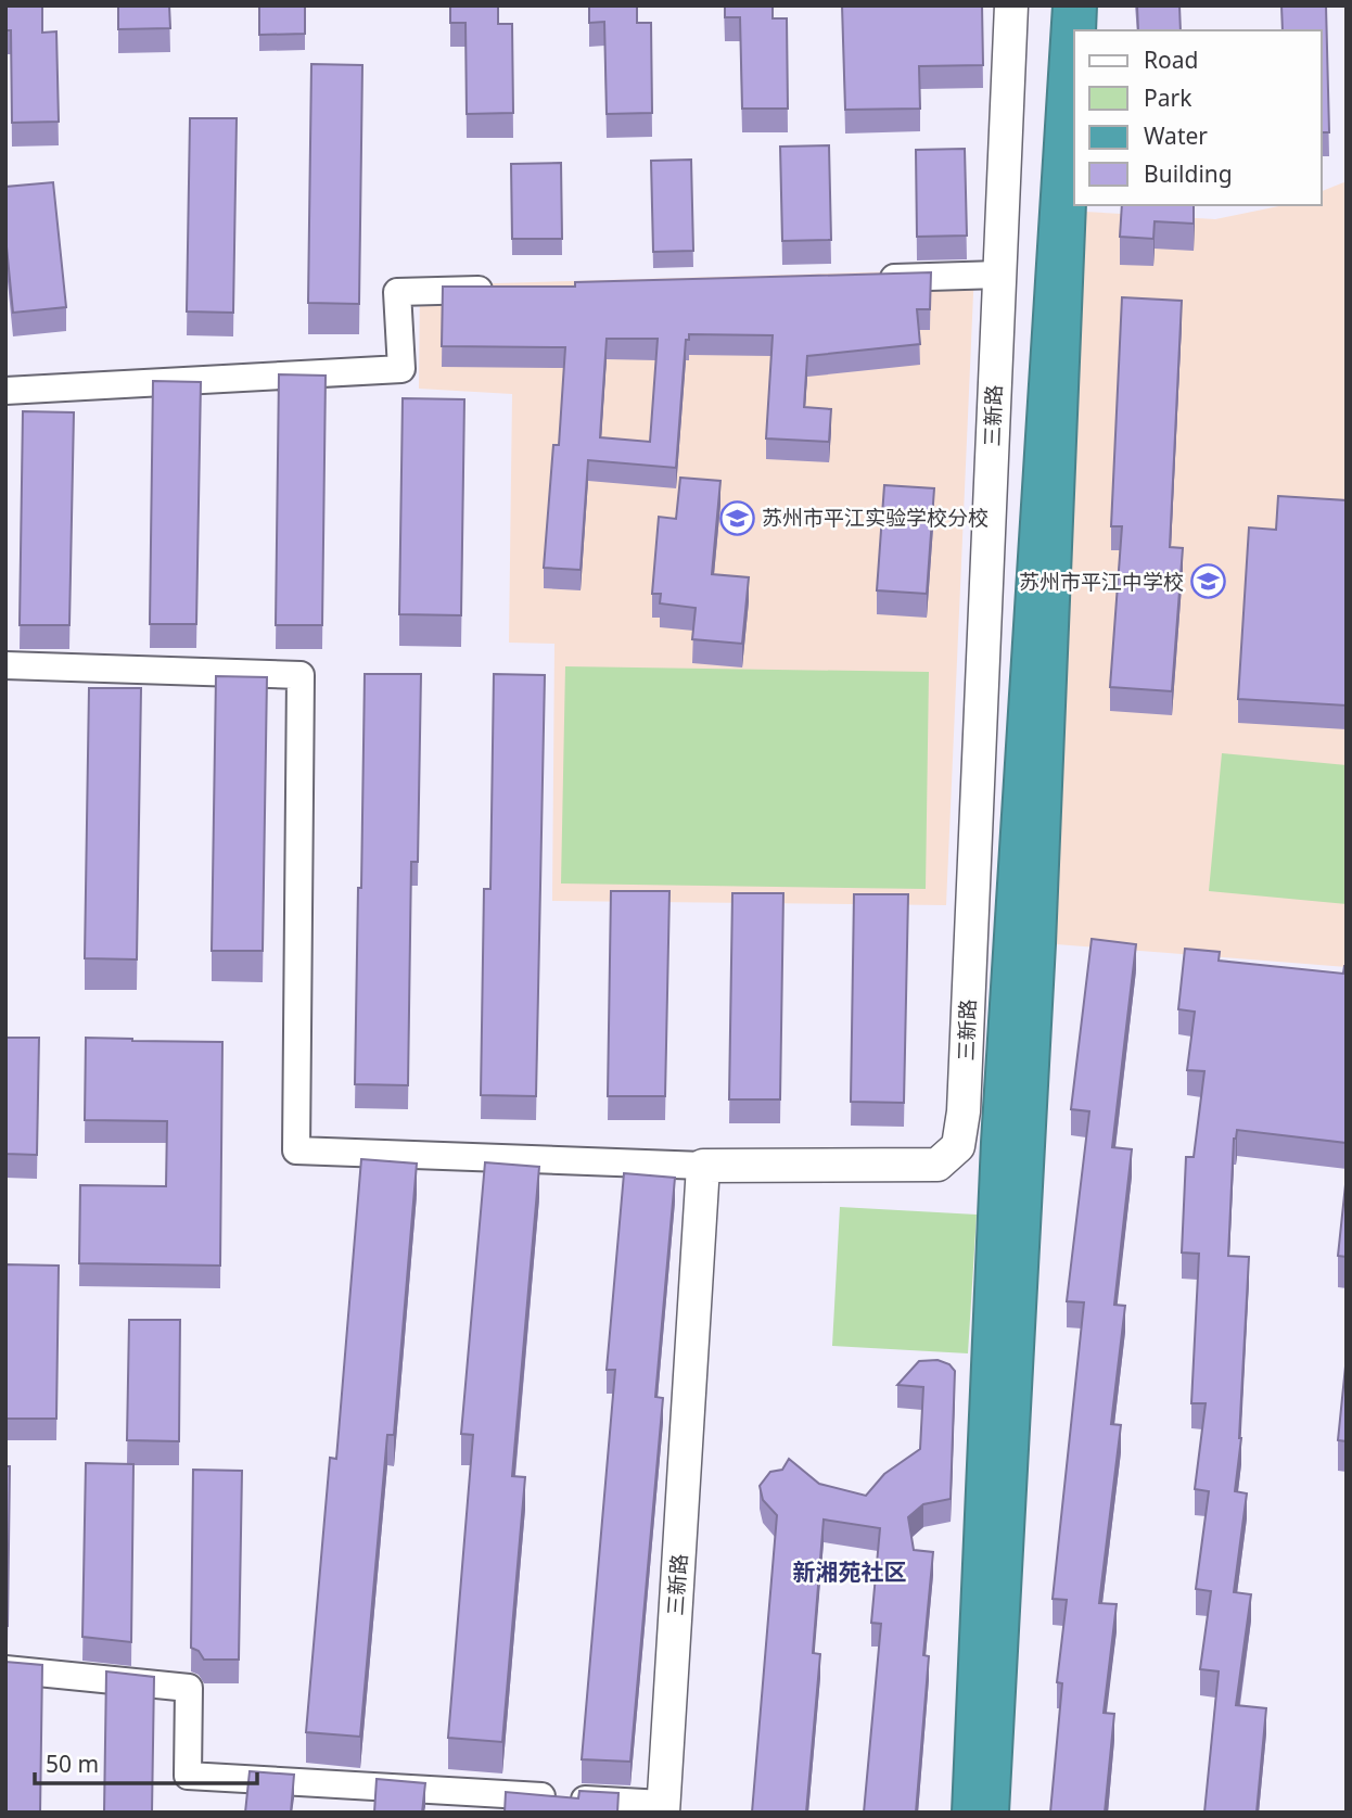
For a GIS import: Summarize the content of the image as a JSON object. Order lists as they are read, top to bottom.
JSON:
{
  "streets": {
    "street": ["三新路"]
  },
  "districts": ["新湘苑社区"],
  "places": {
    "school or university": ["苏州市平江实验学校分校", "苏州市平江中学校"]
  },
  "legend": [
    "Road",
    "Park",
    "Water",
    "Building"
  ],
  "scale_bar": "50 m"
}
